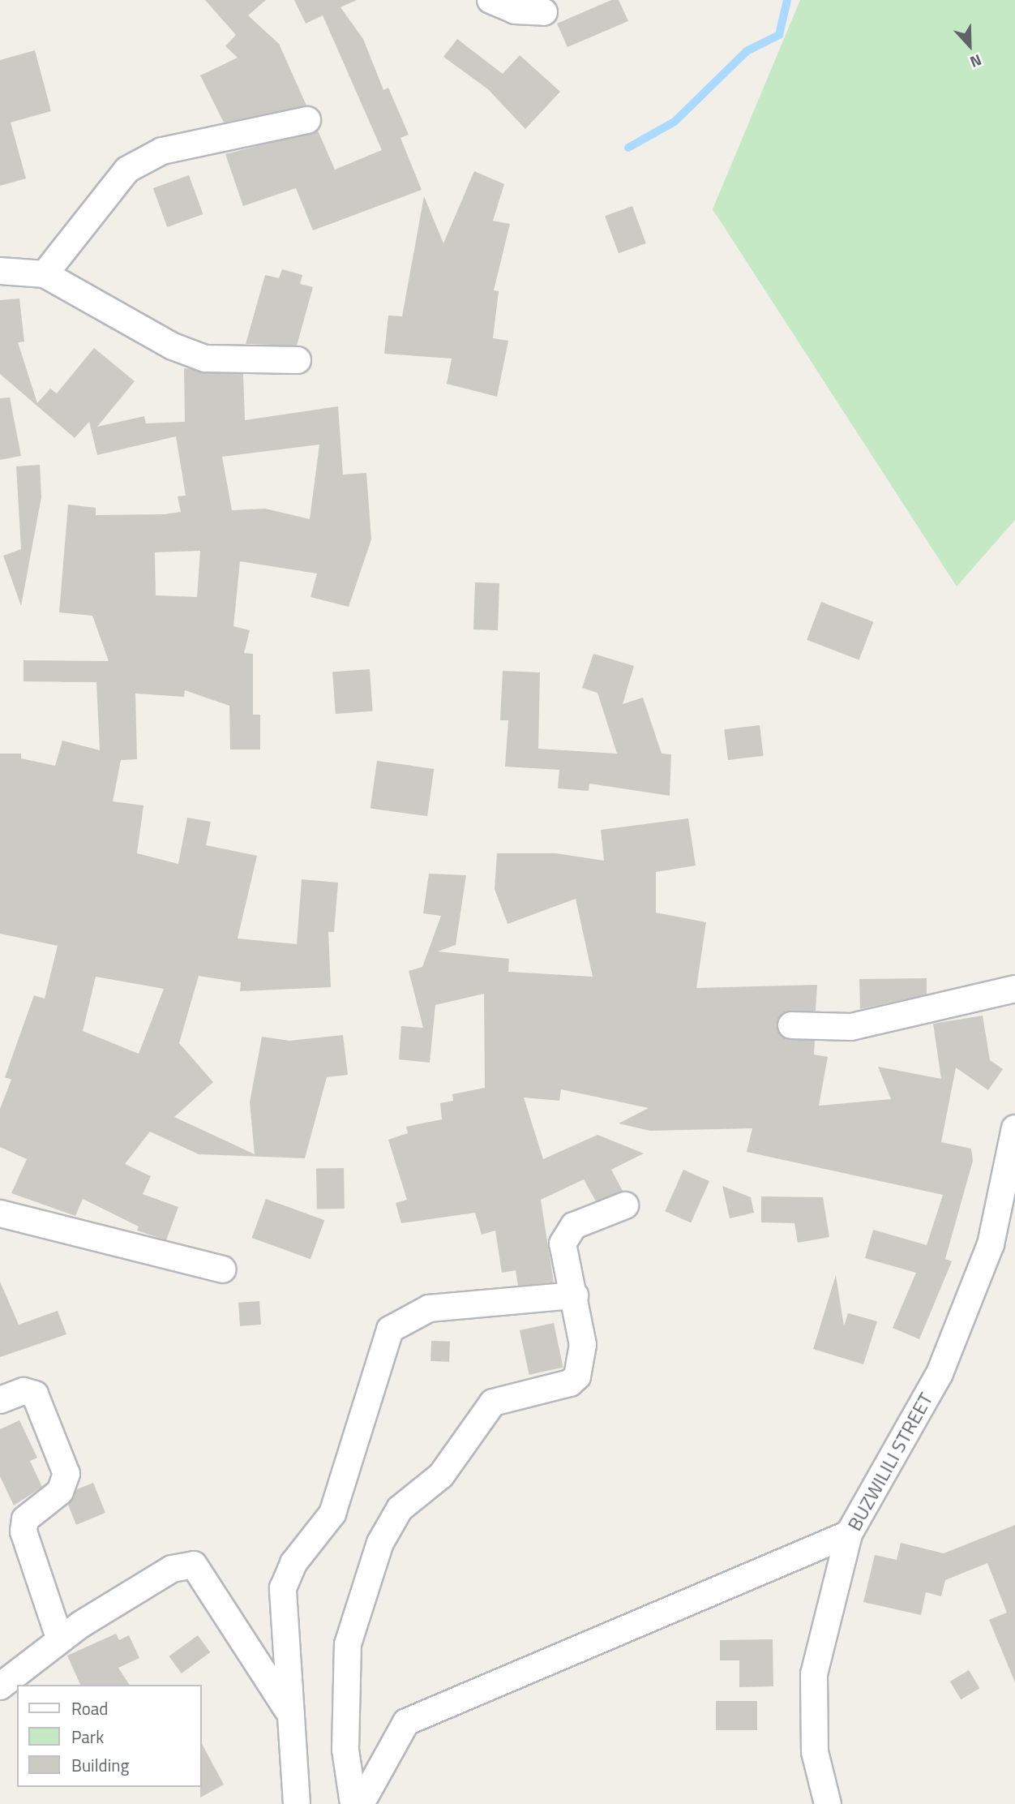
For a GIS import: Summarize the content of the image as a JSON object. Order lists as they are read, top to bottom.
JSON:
{
  "streets": {
    "street": ["BUZWILILI STREET"]
  },
  "legend": ["Road", "Park", "Building"],
  "north": "bottom"
}
